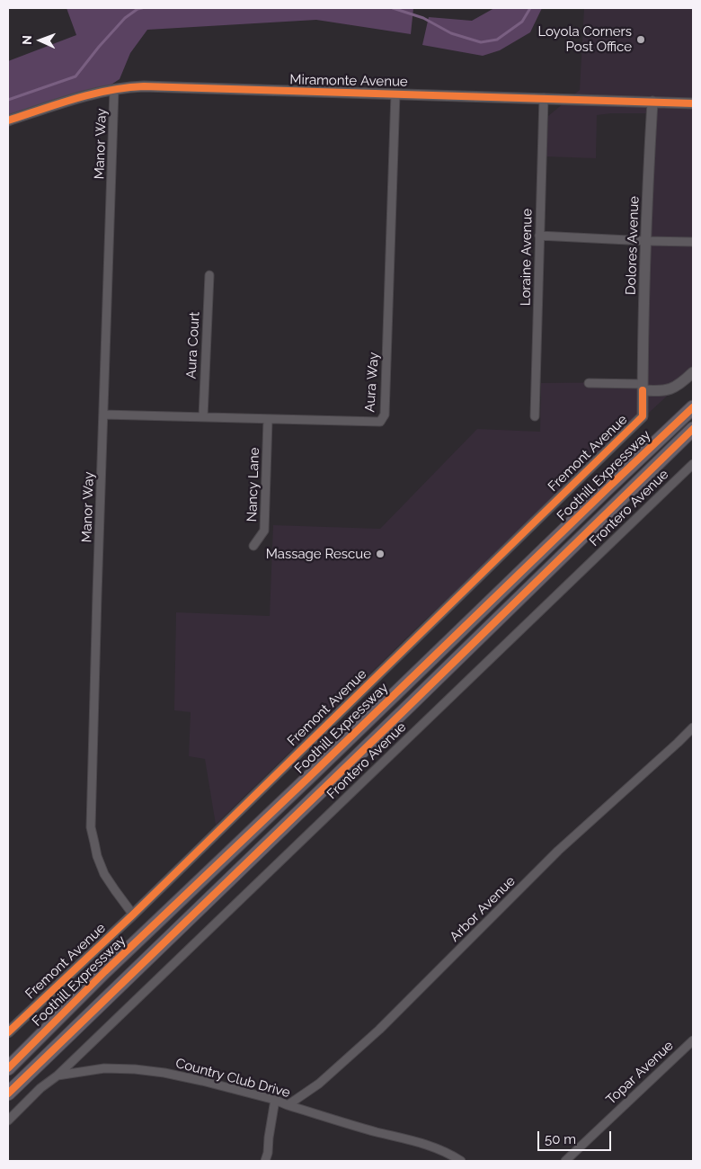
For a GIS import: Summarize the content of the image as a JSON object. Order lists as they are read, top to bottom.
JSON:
{
  "streets": {
    "highway": ["Foothill Expressway"],
    "street": [
      "Miramonte Avenue",
      "Manor Way",
      "Dolores Avenue",
      "Loraine Avenue",
      "Aura Court",
      "Aura Way",
      "Fremont Avenue",
      "Nancy Lane",
      "Frontero Avenue",
      "Arbor Avenue",
      "Topar Avenue",
      "Country Club Drive"
    ]
  },
  "crossings": [
    ["Miramonte Avenue", "Manor Way"],
    ["Miramonte Avenue", "Dolores Avenue"],
    ["Miramonte Avenue", "Loraine Avenue"],
    ["Miramonte Avenue", "Aura Way"],
    ["Manor Way", "Aura Way"],
    ["Manor Way", "Fremont Avenue"],
    ["Dolores Avenue", "Fremont Avenue"],
    ["Aura Court", "Aura Way"],
    ["Aura Way", "Nancy Lane"],
    ["Frontero Avenue", "Country Club Drive"],
    ["Arbor Avenue", "Country Club Drive"]
  ],
  "places": ["Loyola Corners Post Office", "Massage Rescue"],
  "scale_bar": "50 m",
  "north": "left"
}
